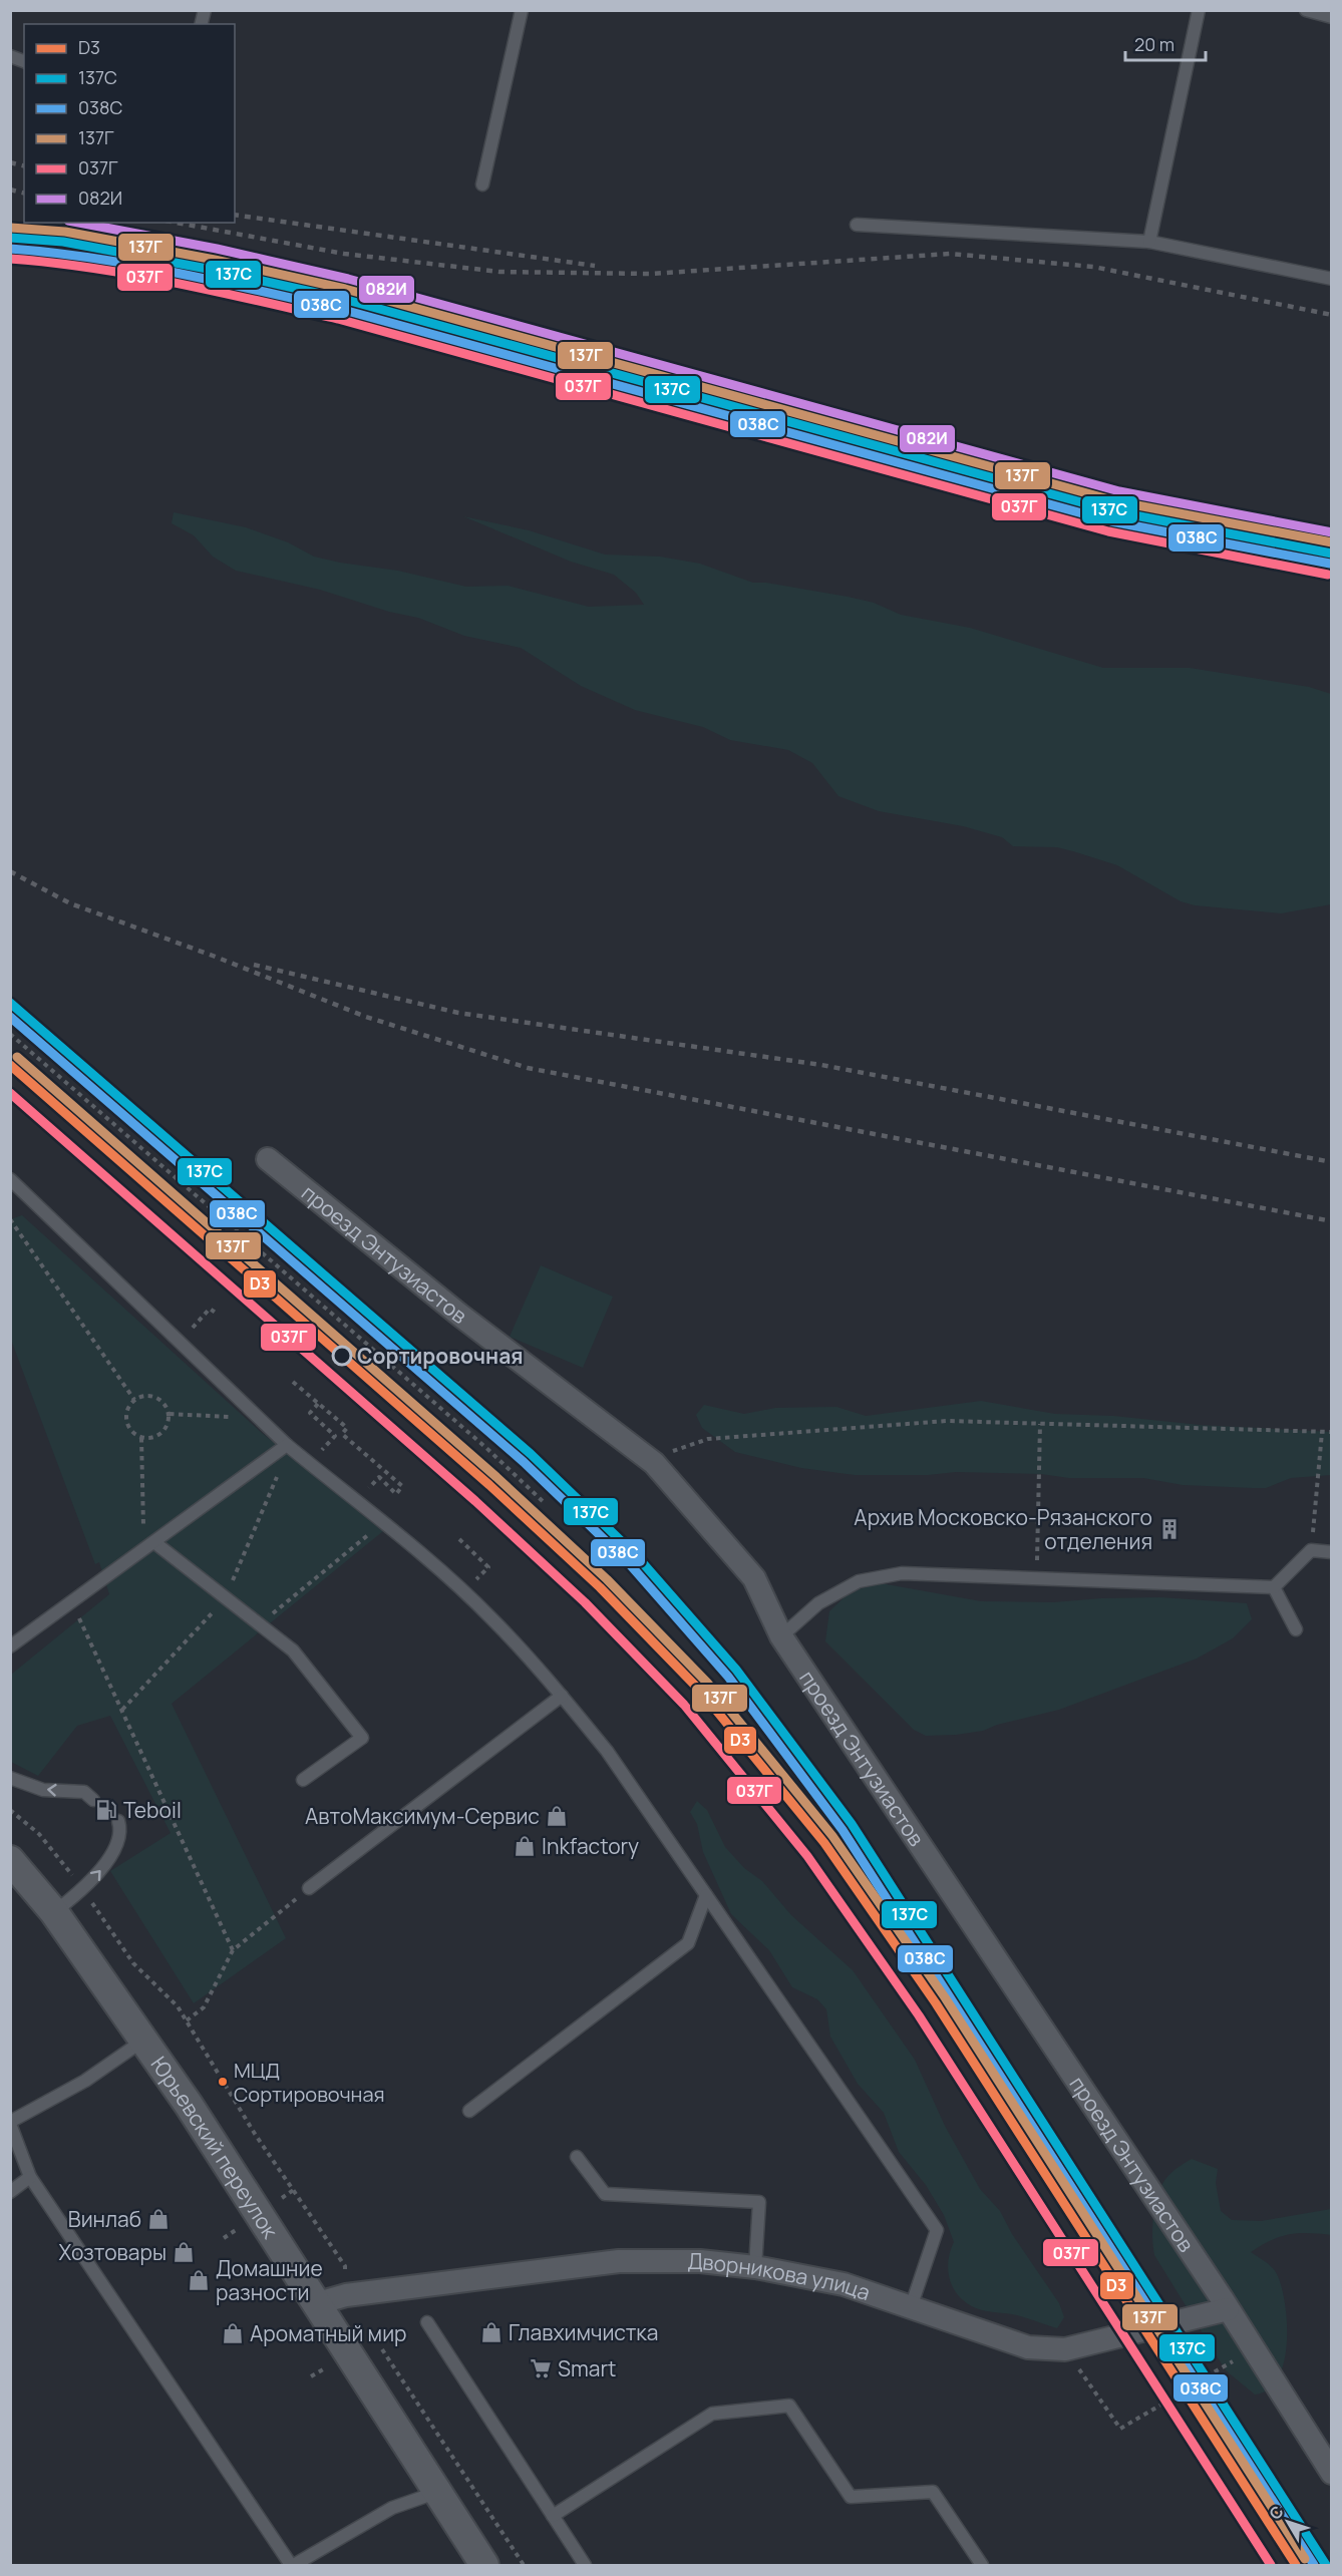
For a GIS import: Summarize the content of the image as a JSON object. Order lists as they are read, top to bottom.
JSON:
{
  "streets": {
    "street": ["проезд Энтузиастов", "Юрьевский переулок", "Дворникова улица"]
  },
  "crossings": [
    ["проезд Энтузиастов", "Дворникова улица"],
    ["Юрьевский переулок", "Дворникова улица"]
  ],
  "places": {
    "other": ["Сортировочная", "МЦД Сортировочная"],
    "building": ["Архив Московско-Рязанского отделения"],
    "fuel station": ["Teboil"],
    "shop": [
      "АвтоМаксимум-Сервиc",
      "Inkfactory",
      "Винлаб",
      "Хозтовары",
      "Домашние разности",
      "Главхимчистка",
      "Ароматный мир"
    ],
    "supermarket": ["Smart"]
  },
  "lines": [
    "transit line 082И",
    "transit line 137Г",
    "transit line 137С",
    "transit line 038С",
    "transit line 037Г",
    "transit line D3"
  ],
  "legend": [
    "D3",
    "137С",
    "038С",
    "137Г",
    "037Г",
    "082И"
  ],
  "scale_bar": "20 m",
  "north": "top left"
}
